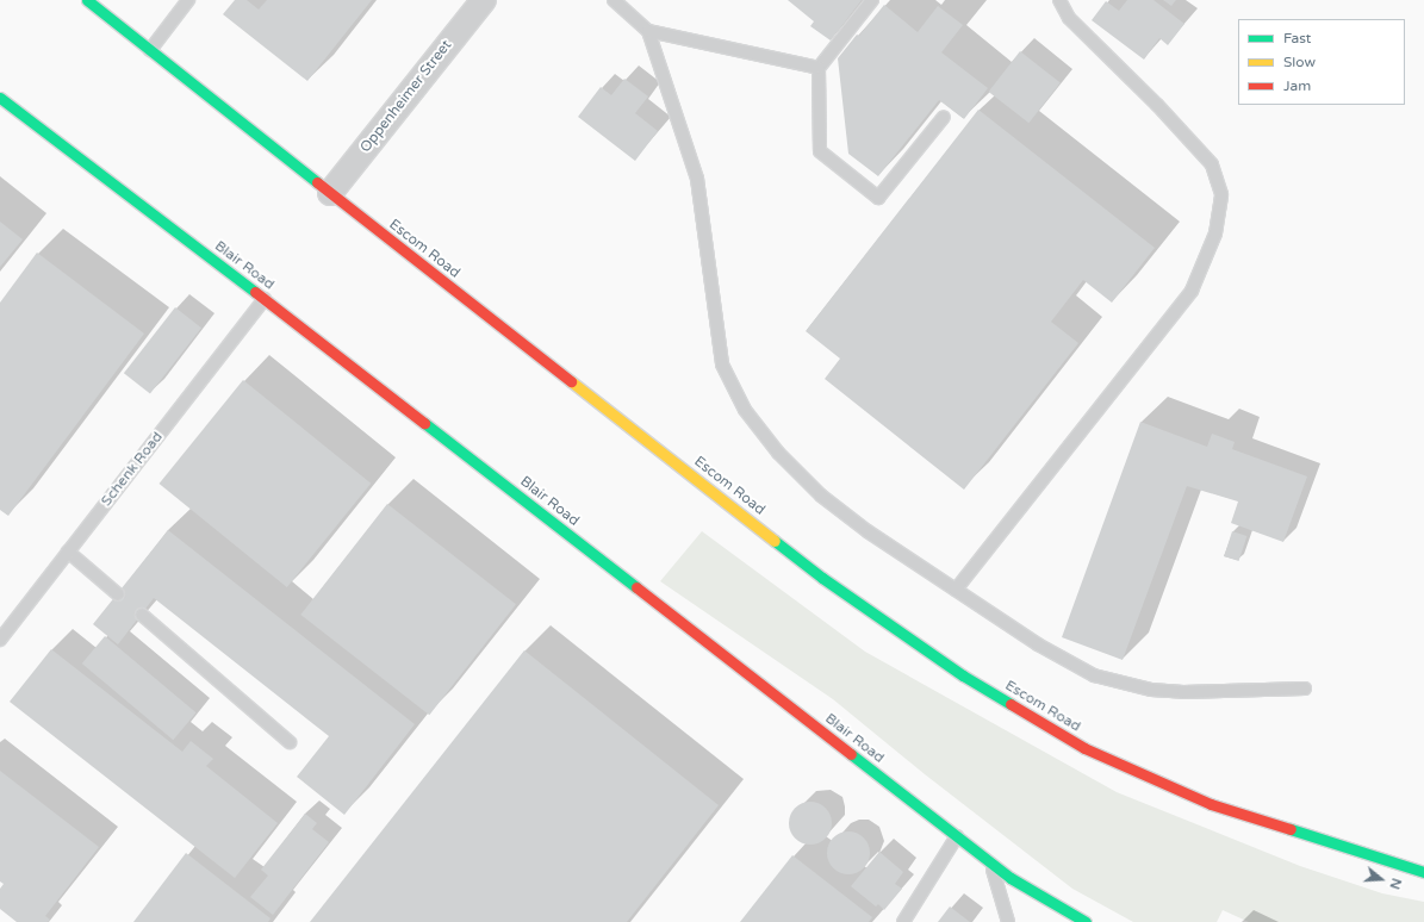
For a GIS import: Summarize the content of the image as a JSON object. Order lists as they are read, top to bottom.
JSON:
{
  "streets": {
    "street": ["Oppenheimer Street", "Escom Road", "Blair Road"],
    "lane": ["Schenk Road"]
  },
  "crossings": [
    ["Oppenheimer Street", "Escom Road"],
    ["Blair Road", "Schenk Road"]
  ],
  "legend": ["Fast", "Slow", "Jam"],
  "north": "right"
}
